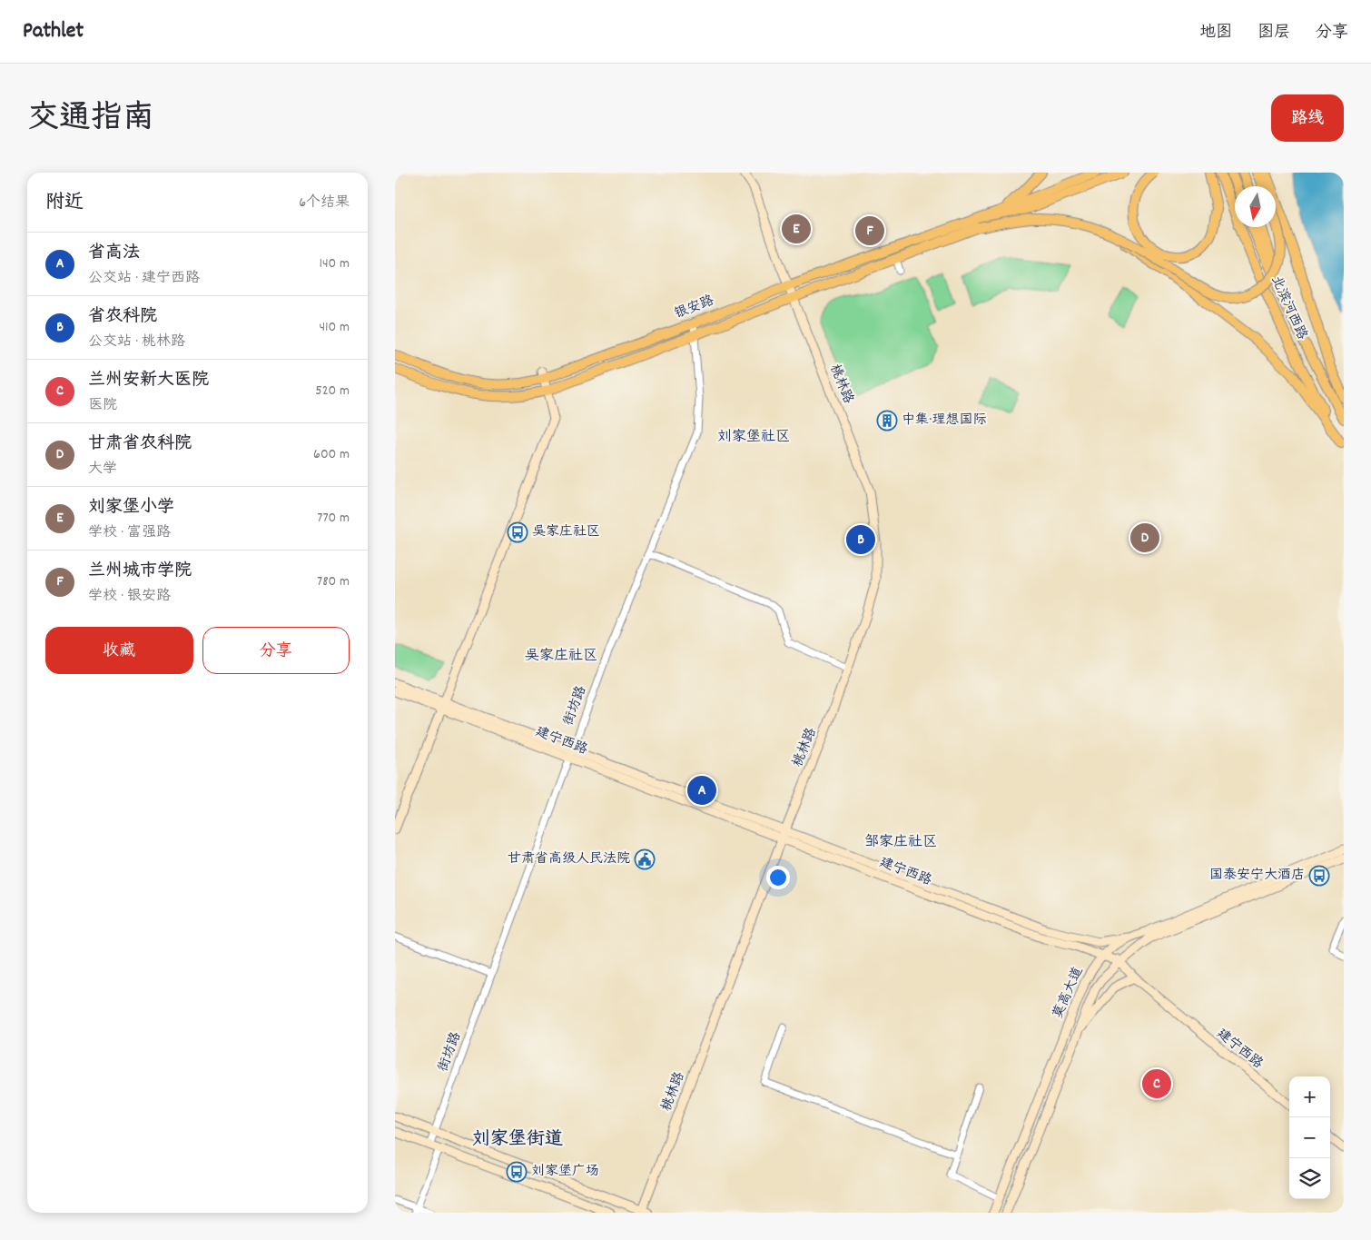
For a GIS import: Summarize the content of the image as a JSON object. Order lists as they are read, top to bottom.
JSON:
{
  "streets": {
    "main road": [
      "银安路",
      "北滨河西路",
      "桃林路",
      "建宁西路",
      "莫高大道"
    ],
    "street": ["街坊路"]
  },
  "crossings": [
    ["银安路", "桃林路"],
    ["银安路", "街坊路"],
    ["桃林路", "建宁西路"],
    ["街坊路", "建宁西路"],
    ["建宁西路", "莫高大道"]
  ],
  "districts": [
    "刘家堡社区",
    "吴家庄社区",
    "邹家庄社区",
    "刘家堡街道"
  ],
  "places": {
    "building": ["中集·理想国际"],
    "bus stop": ["吴家庄社区", "国泰安宁大酒店", "刘家堡广场"],
    "public building": ["甘肃省高级人民法院"]
  },
  "north": "bottom",
  "page": {
    "header": "Pathlet",
    "nav": ["地图", "图层", "分享"],
    "title": "交通指南",
    "buttons": [
      "路线",
      ["收藏", "分享"]
    ],
    "heading": ["附近", "6个结果"],
    "pins": [
      "E",
      "F",
      "D",
      "B",
      "A",
      "C"
    ],
    "list": [
      {
        "mark": "A",
        "name": "省高法",
        "note": "公交站 · 建宁西路",
        "value": "140 m"
      },
      {
        "mark": "B",
        "name": "省农科院",
        "note": "公交站 · 桃林路",
        "value": "410 m"
      },
      {
        "mark": "C",
        "name": "兰州安新大医院",
        "note": "医院",
        "value": "520 m"
      },
      {
        "mark": "D",
        "name": "甘肃省农科院",
        "note": "大学",
        "value": "600 m"
      },
      {
        "mark": "E",
        "name": "刘家堡小学",
        "note": "学校 · 富强路",
        "value": "770 m"
      },
      {
        "mark": "F",
        "name": "兰州城市学院",
        "note": "学校 · 银安路",
        "value": "780 m"
      }
    ],
    "map_buttons": ["+", "−"]
  }
}
